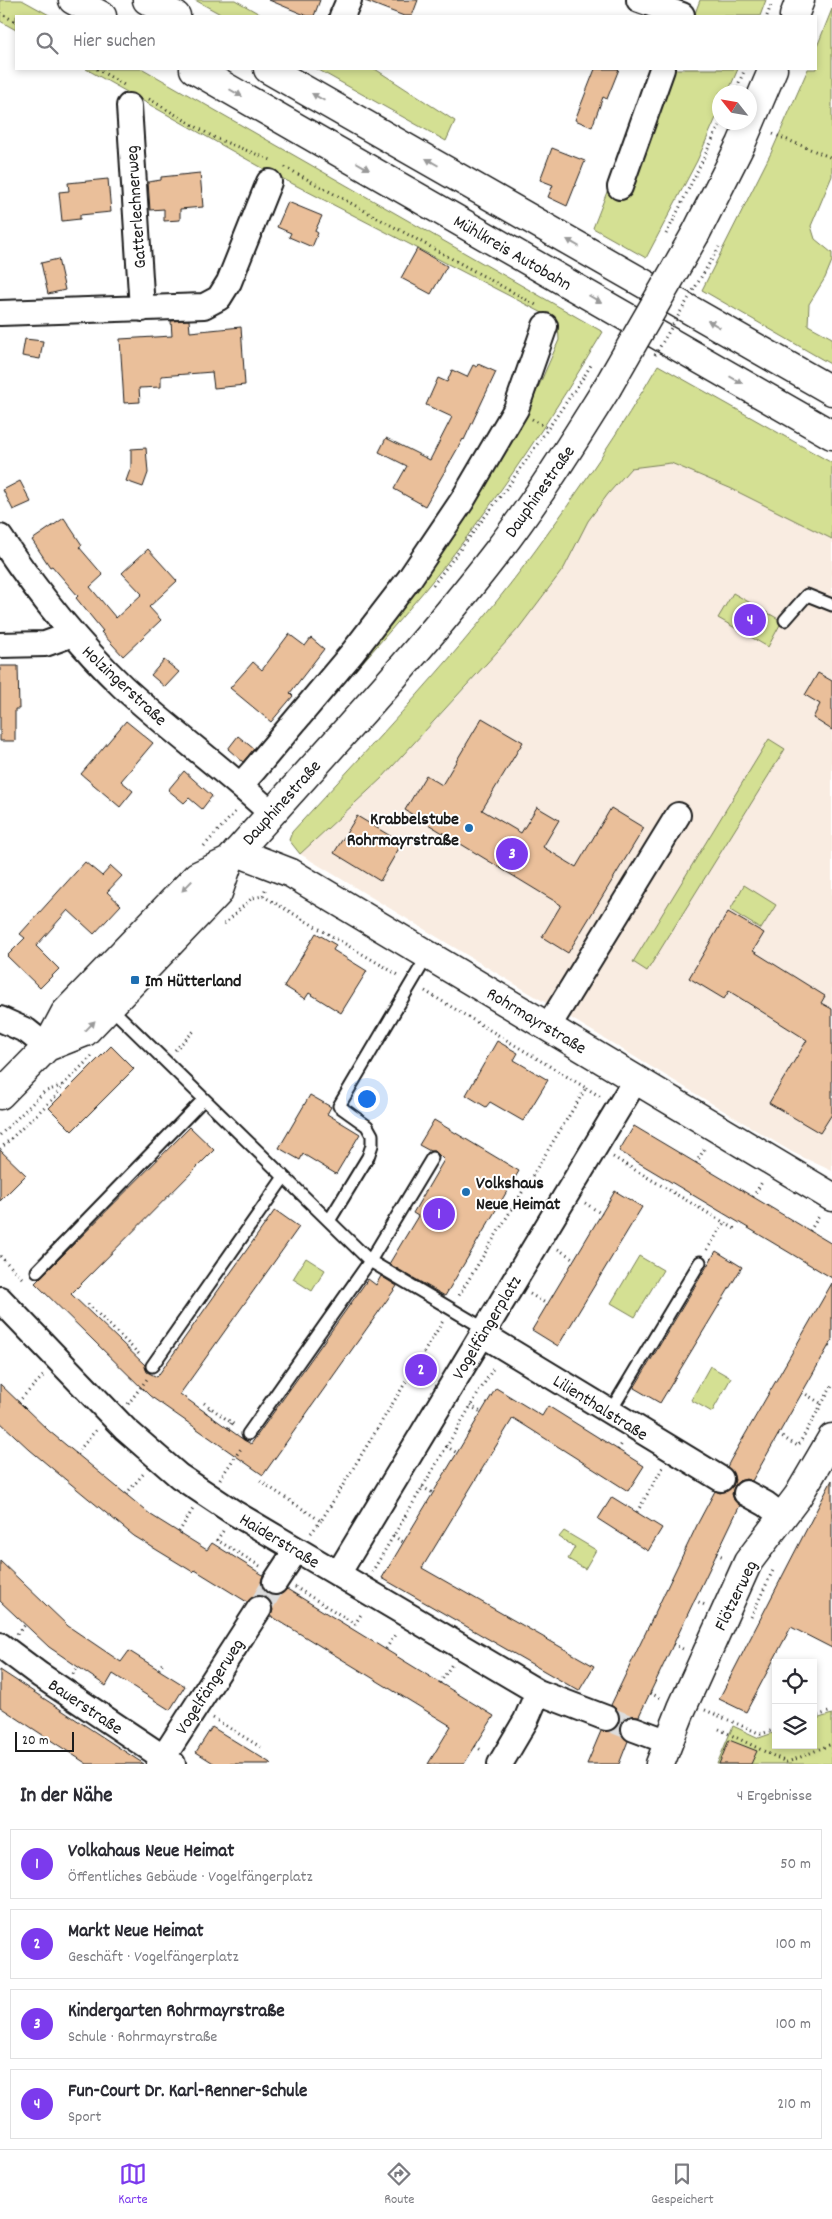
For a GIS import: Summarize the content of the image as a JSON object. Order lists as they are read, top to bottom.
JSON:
{
  "streets": {
    "main road": [
      "Mühlkreis Autobahn",
      "Dauphinestraße",
      "Rohrmayrstraße",
      "Flötzerweg"
    ],
    "street": [
      "Gatterlechnerweg",
      "Holzingerstraße",
      "Vogelfängerplatz",
      "Lilienthalstraße",
      "Haiderstraße",
      "Vogelfängerweg",
      "Bauerstraße"
    ]
  },
  "crossings": [
    ["Dauphinestraße", "Holzingerstraße"],
    ["Dauphinestraße", "Rohrmayrstraße"],
    ["Rohrmayrstraße", "Vogelfängerplatz"],
    ["Vogelfängerplatz", "Lilienthalstraße"],
    ["Vogelfängerplatz", "Haiderstraße"],
    ["Vogelfängerweg", "Bauerstraße"]
  ],
  "places": {
    "other": ["Krabbelstube Rohrmayrstraße", "Volkshaus Neue Heimat"],
    "transit": ["Im Hütterland"]
  },
  "scale_bar": "20 m",
  "north": "top left",
  "page": {
    "search": "Hier suchen",
    "pins": [
      "4",
      "3",
      "1",
      "2"
    ],
    "scale": "20 m",
    "heading": ["In der Nähe", "4 Ergebnisse"],
    "list": [
      {
        "mark": "1",
        "name": "Volkahaus Neue Heimat",
        "note": "Öffentliches Gebäude · Vogelfängerplatz",
        "value": "50 m"
      },
      {
        "mark": "2",
        "name": "Markt Neue Heimat",
        "note": "Geschäft · Vogelfängerplatz",
        "value": "100 m"
      },
      {
        "mark": "3",
        "name": "Kindergarten Rohrmayrstraße",
        "note": "Schule · Rohrmayrstraße",
        "value": "100 m"
      },
      {
        "mark": "4",
        "name": "Fun-Court Dr. Karl-Renner-Schule",
        "note": "Sport",
        "value": "210 m"
      }
    ],
    "nav": ["Karte", "Route", "Gespeichert"]
  }
}
